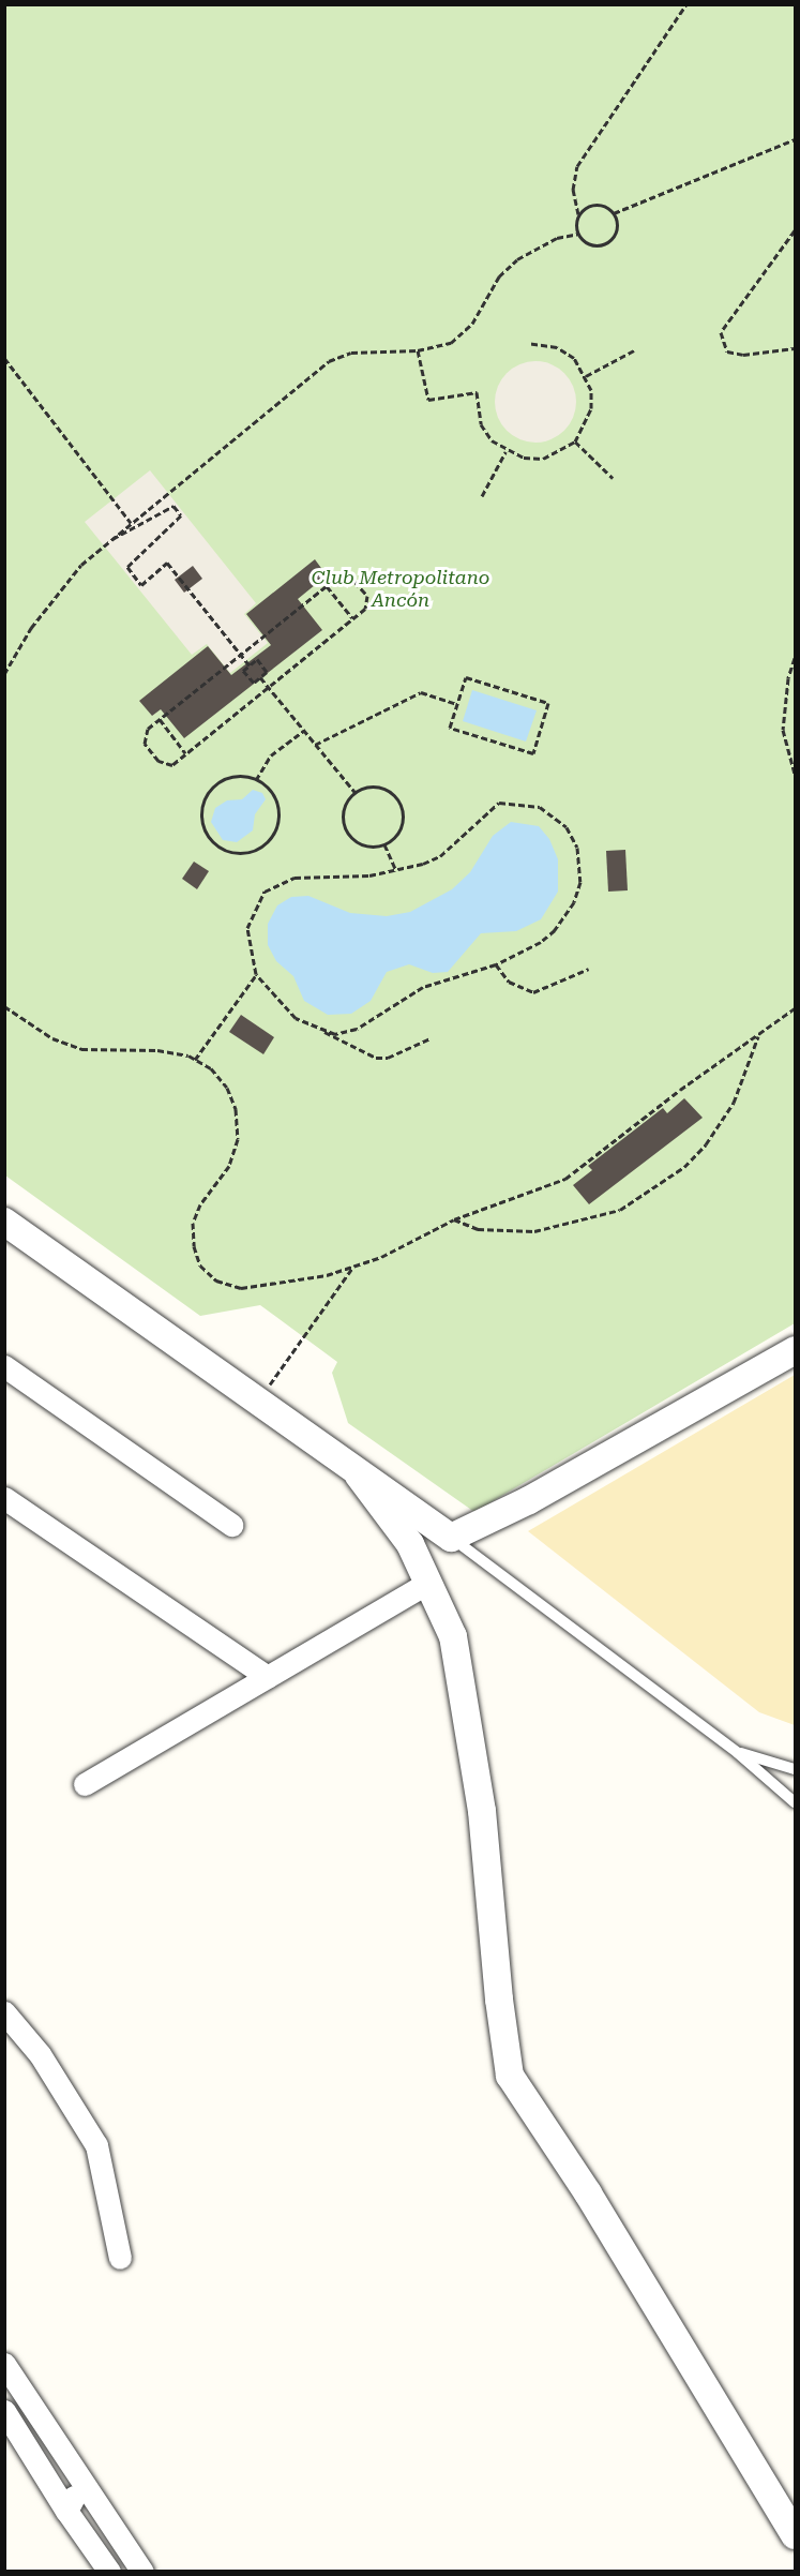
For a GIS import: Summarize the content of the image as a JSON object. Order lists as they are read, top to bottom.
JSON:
{
  "parks": ["Club Metropolitano Ancón"]
}
